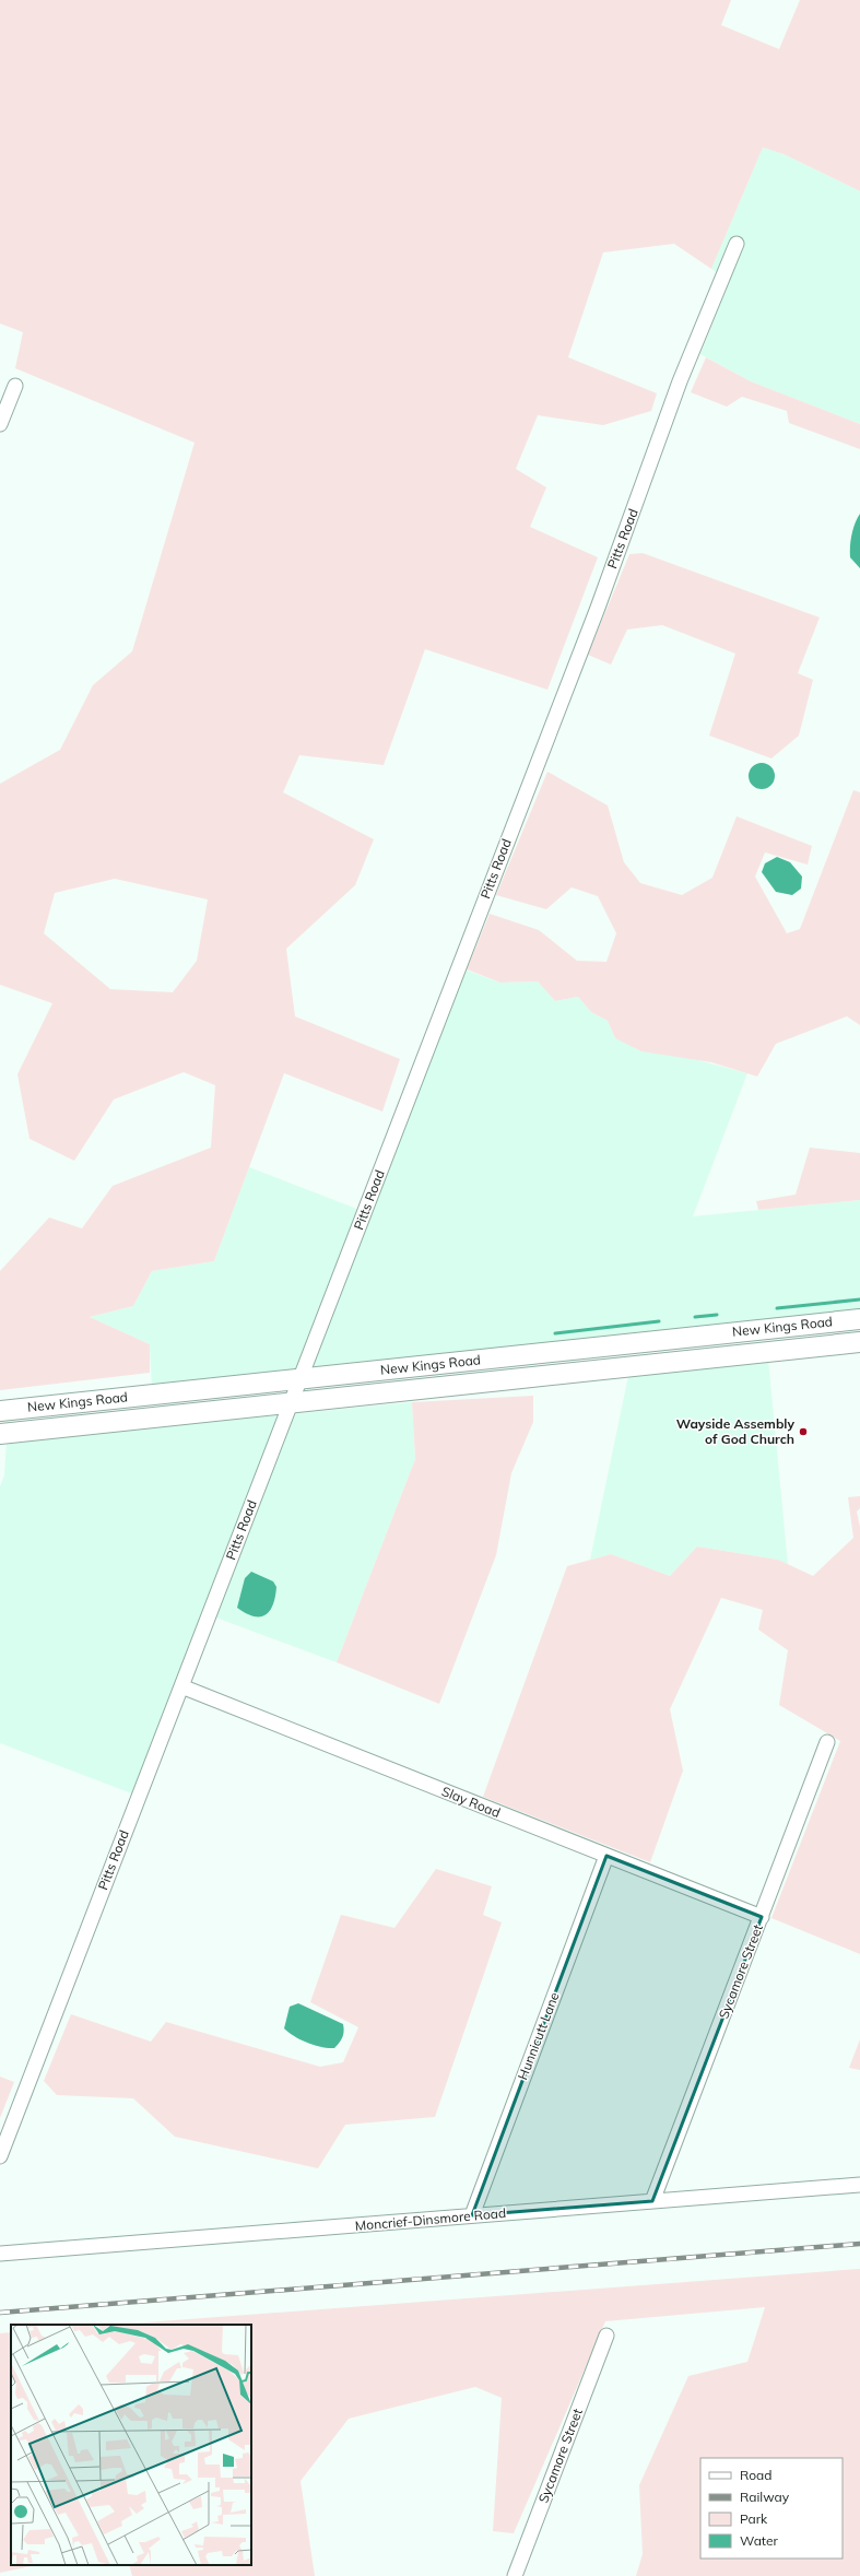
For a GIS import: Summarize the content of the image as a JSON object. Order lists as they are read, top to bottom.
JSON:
{
  "streets": {
    "highway": ["New Kings Road"],
    "street": [
      "Pitts Road",
      "Slay Road",
      "Sycamore Street",
      "Hunnicutt Lane",
      "Moncrief-Dinsmore Road"
    ]
  },
  "crossings": [
    ["Pitts Road", "New Kings Road"],
    ["Pitts Road", "Slay Road"],
    ["Slay Road", "Sycamore Street"],
    ["Slay Road", "Hunnicutt Lane"],
    ["Sycamore Street", "Moncrief-Dinsmore Road"],
    ["Hunnicutt Lane", "Moncrief-Dinsmore Road"]
  ],
  "places": ["Wayside Assembly of God Church"],
  "legend": [
    "Road",
    "Railway",
    "Park",
    "Water"
  ]
}
